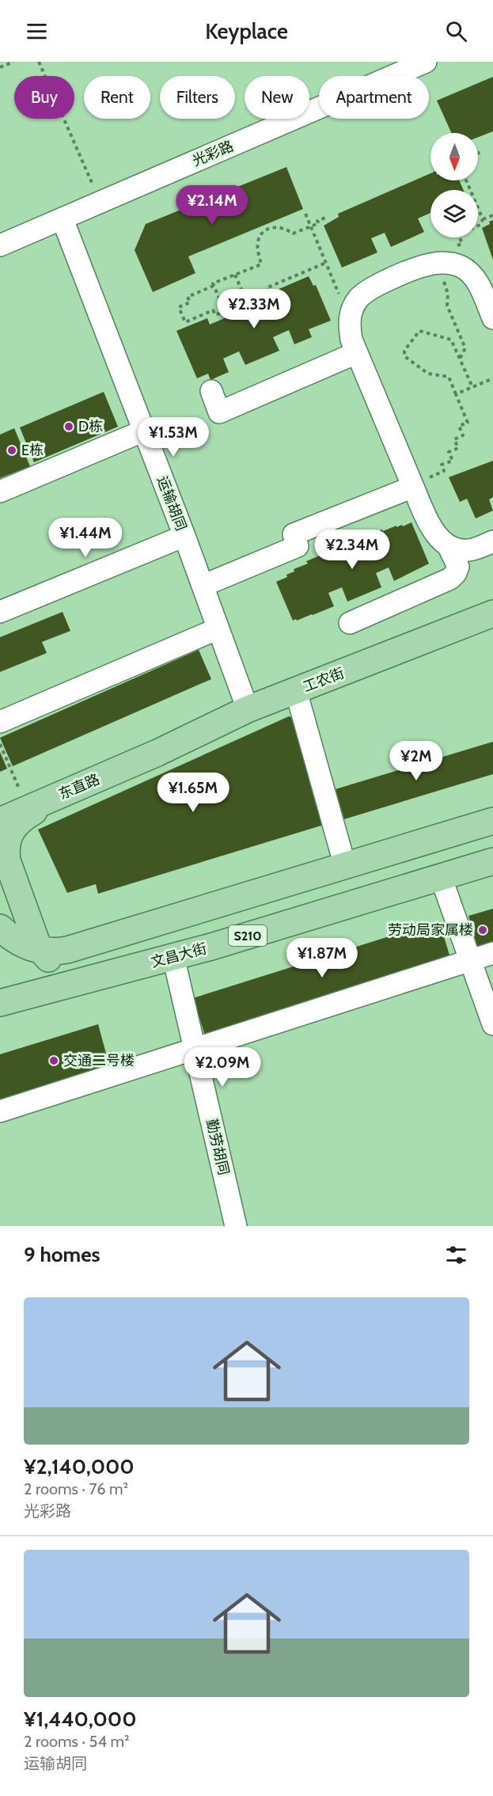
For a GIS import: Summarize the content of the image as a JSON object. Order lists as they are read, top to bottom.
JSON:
{
  "streets": {
    "main road": [
      "工农街",
      "东直路",
      "S210",
      "文昌大街"
    ],
    "street": ["光彩路", "运输胡同", "勤劳胡同"]
  },
  "crossings": [
    ["光彩路", "运输胡同"],
    ["运输胡同", "工农街"],
    ["工农街", "东直路"],
    ["文昌大街", "勤劳胡同"]
  ],
  "places": [
    "D栋",
    "E栋",
    "劳动局家属楼",
    "交通二号楼"
  ],
  "north": "bottom",
  "page": {
    "header": "Keyplace",
    "chip": [
      "Buy",
      "Rent",
      "Filters",
      "New",
      "Apartment"
    ],
    "price": [
      "¥2.14M",
      "¥2.33M",
      "¥1.53M",
      "¥1.44M",
      "¥2.34M",
      "¥2M",
      "¥1.65M",
      "¥1.87M",
      "¥2.09M"
    ],
    "heading": "9 homes",
    "list": [
      {
        "name": "¥2,140,000",
        "note": "2 rooms · 76 m² · 光彩路"
      },
      {
        "name": "¥1,440,000",
        "note": "2 rooms · 54 m² · 运输胡同"
      }
    ]
  }
}
